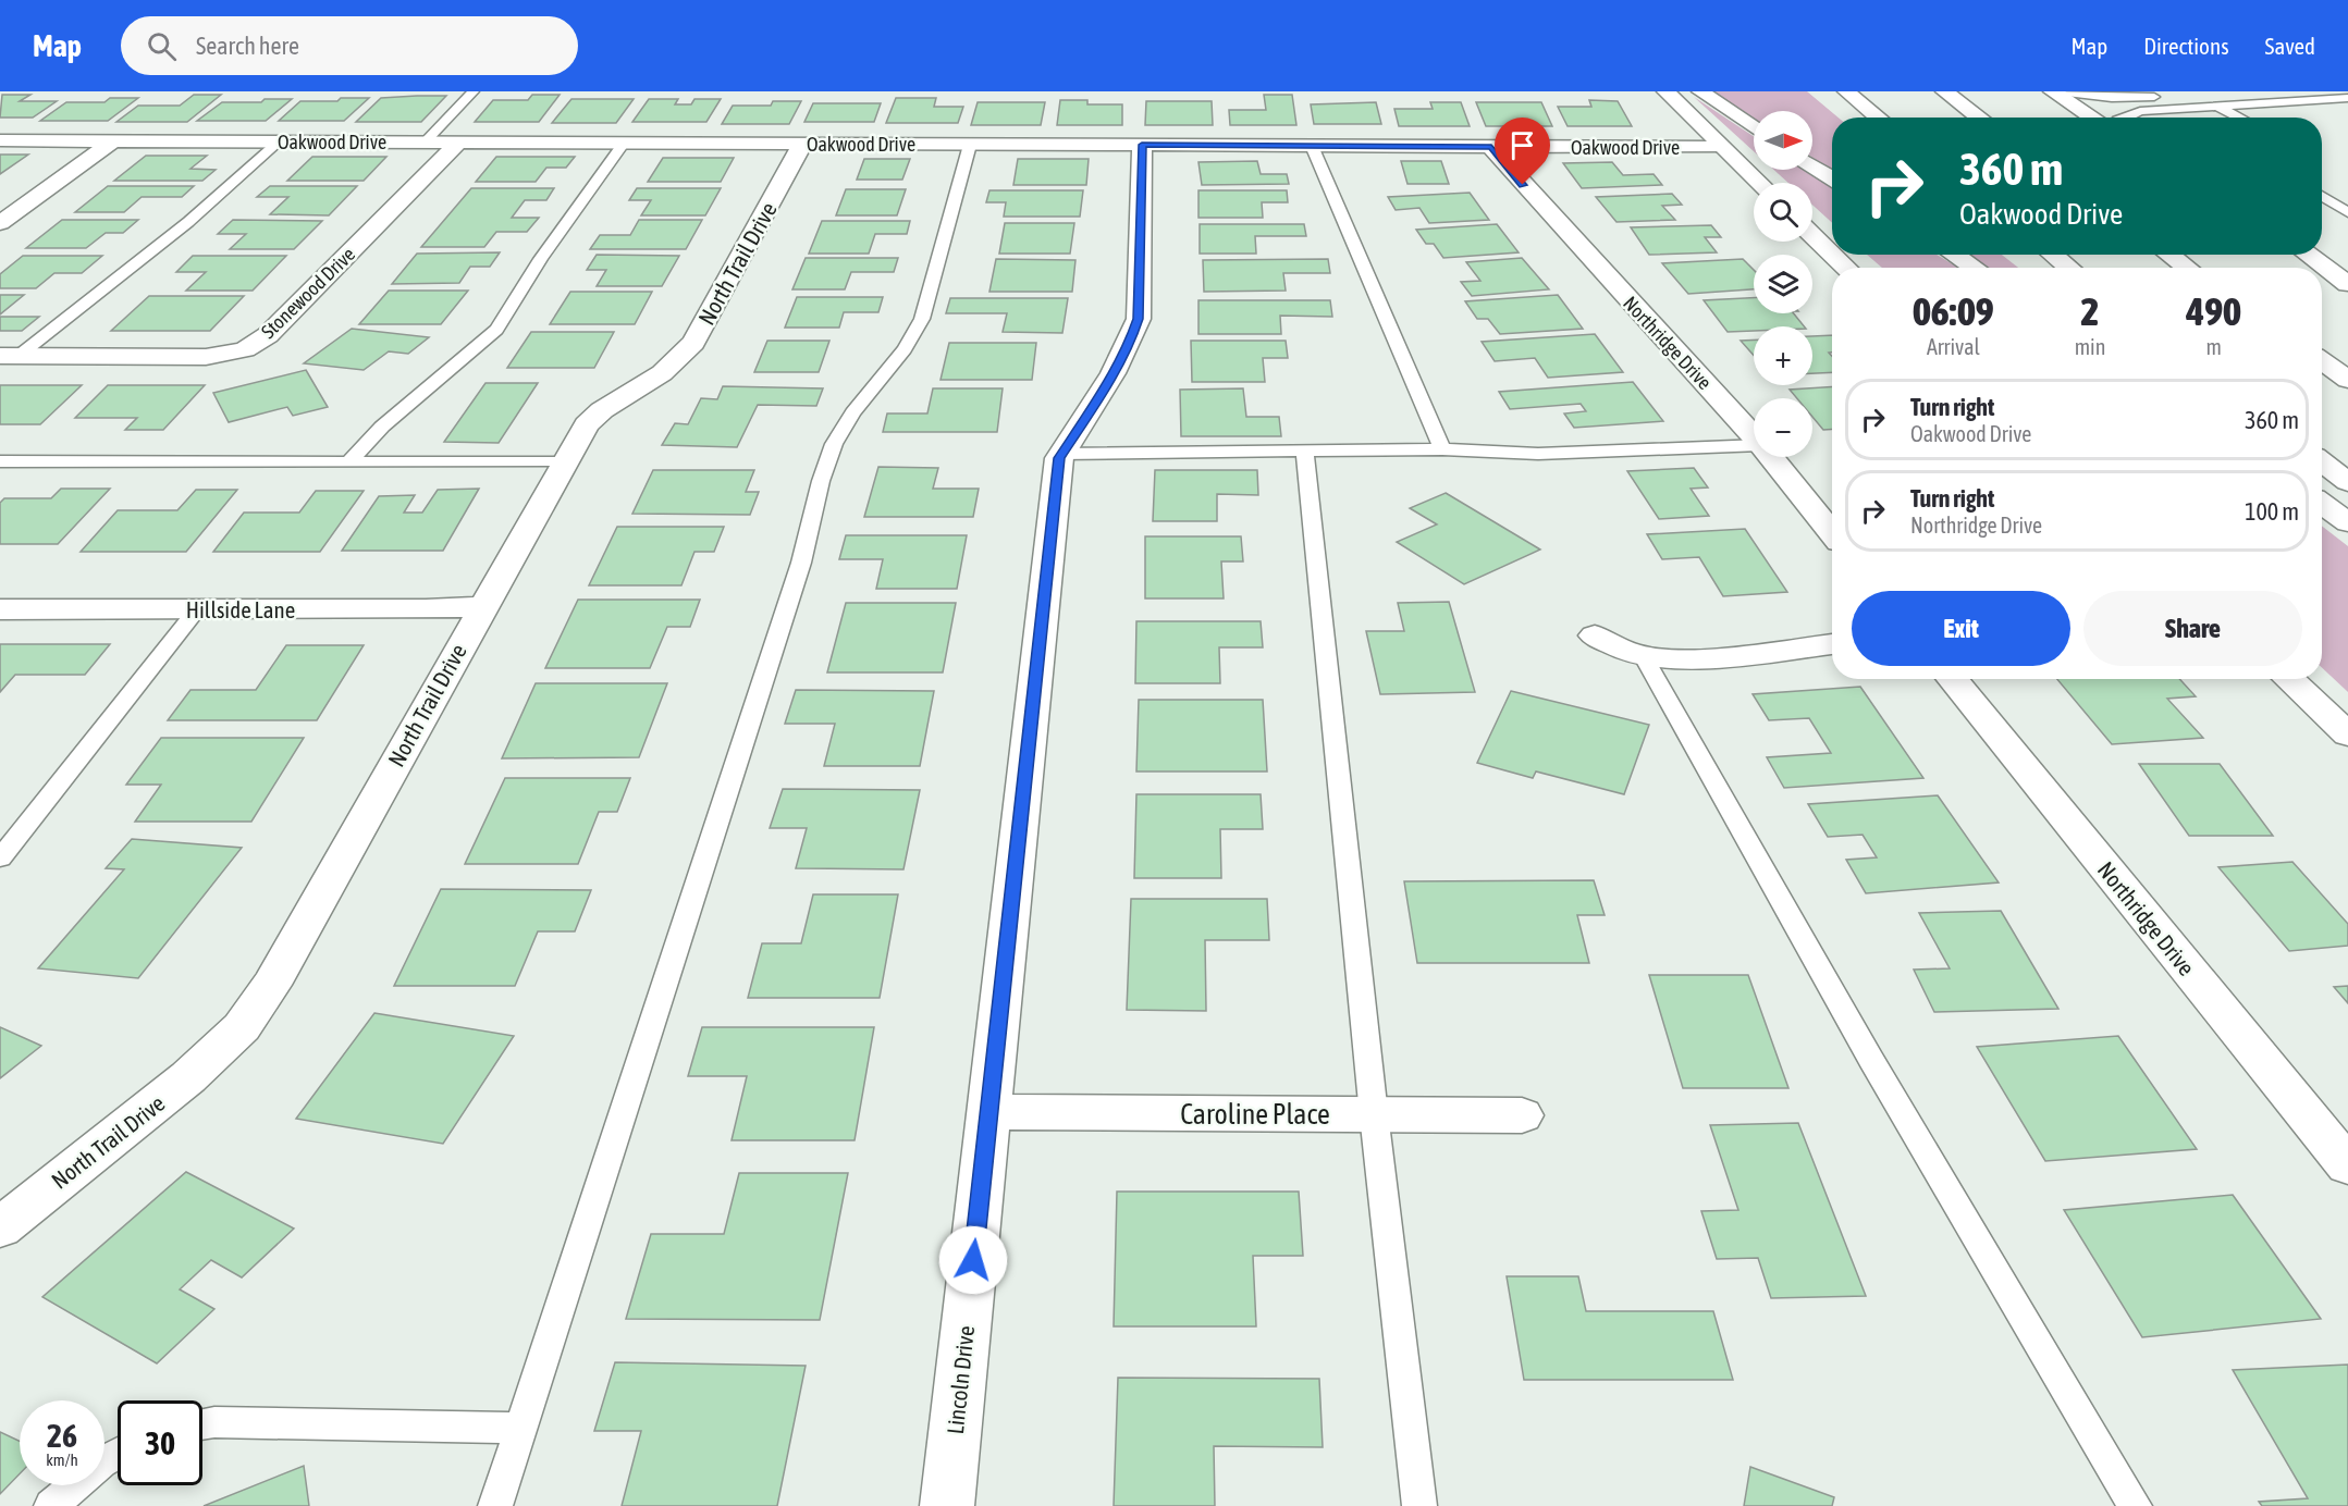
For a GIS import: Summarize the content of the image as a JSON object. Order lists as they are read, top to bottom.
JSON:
{
  "streets": {
    "main road": [
      "Oakwood Drive",
      "North Trail Drive",
      "Stonewood Drive",
      "Northridge Drive",
      "Hillside Lane",
      "Caroline Place",
      "Lincoln Drive"
    ]
  },
  "crossings": [
    ["Oakwood Drive", "North Trail Drive"],
    ["Oakwood Drive", "Stonewood Drive"],
    ["Oakwood Drive", "Northridge Drive"],
    ["Oakwood Drive", "Lincoln Drive"],
    ["North Trail Drive", "Hillside Lane"],
    ["Caroline Place", "Lincoln Drive"]
  ],
  "north": "right",
  "page": {
    "header": "Map",
    "search": "Search here",
    "nav": ["Map", "Directions", "Saved"],
    "map_buttons": ["+", "−"],
    "turn": ["360 m", "Oakwood Drive"],
    "eta": [
      "06:09",
      "Arrival",
      "2",
      "min",
      "490",
      "m"
    ],
    "list": [
      {
        "name": "Turn right",
        "note": "Oakwood Drive",
        "value": "360 m"
      },
      {
        "name": "Turn right",
        "note": "Northridge Drive",
        "value": "100 m"
      }
    ],
    "buttons": ["Exit", "Share"],
    "speed": "26 km/h",
    "limit": "30"
  }
}
